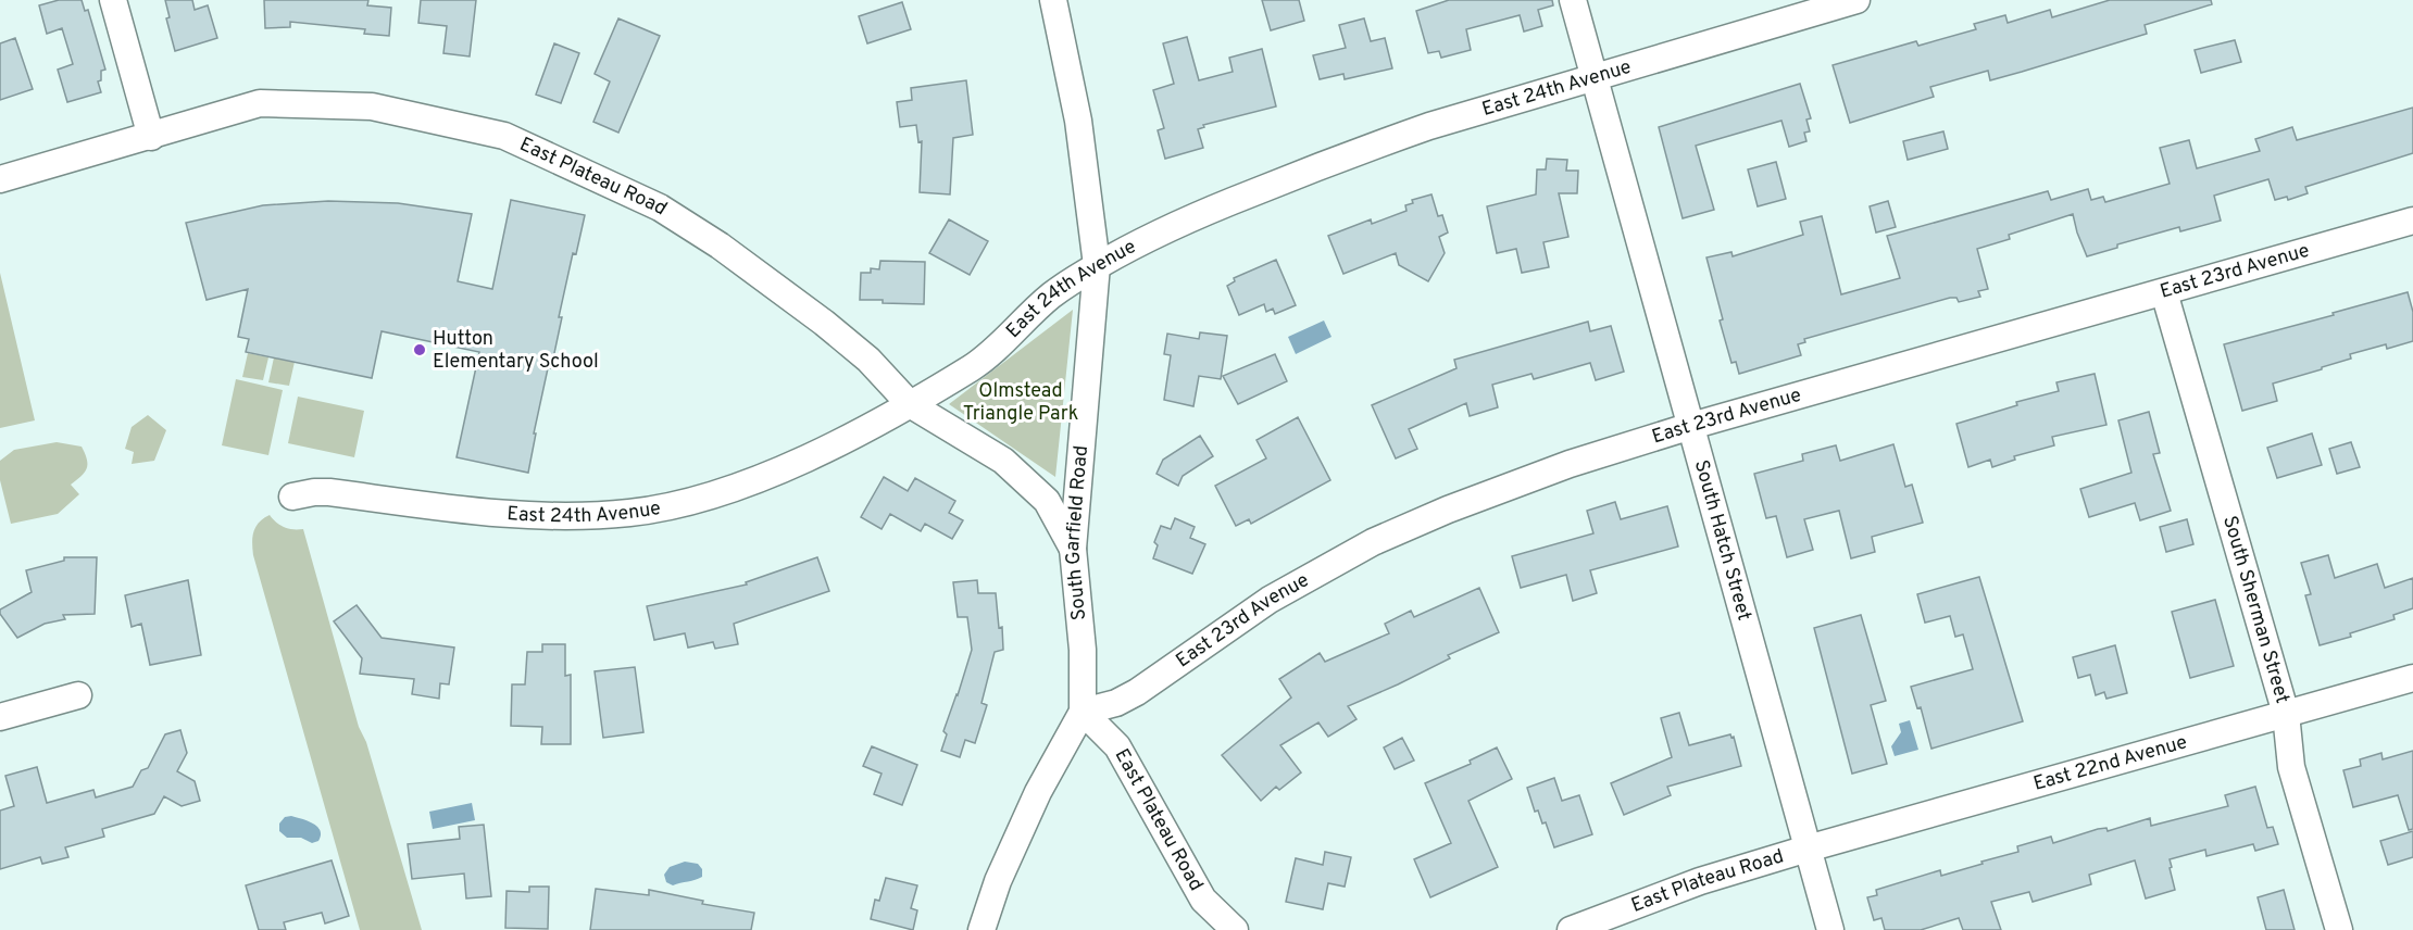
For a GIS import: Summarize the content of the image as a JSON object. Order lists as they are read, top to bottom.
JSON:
{
  "streets": {
    "street": [
      "East 24th Avenue",
      "East Plateau Road",
      "East 23rd Avenue",
      "South Garfield Road",
      "South Hatch Street",
      "South Sherman Street",
      "East 22nd Avenue"
    ]
  },
  "crossings": [
    ["East 24th Avenue", "East Plateau Road"],
    ["East 24th Avenue", "South Garfield Road"],
    ["East 24th Avenue", "South Hatch Street"],
    ["East Plateau Road", "East 23rd Avenue"],
    ["East Plateau Road", "South Garfield Road"],
    ["East Plateau Road", "South Hatch Street"],
    ["East Plateau Road", "East 22nd Avenue"],
    ["East 23rd Avenue", "South Garfield Road"],
    ["East 23rd Avenue", "South Hatch Street"],
    ["East 23rd Avenue", "South Sherman Street"],
    ["South Hatch Street", "East 22nd Avenue"],
    ["South Sherman Street", "East 22nd Avenue"]
  ],
  "parks": ["Olmstead Triangle Park"],
  "places": ["Hutton Elementary School"]
}
